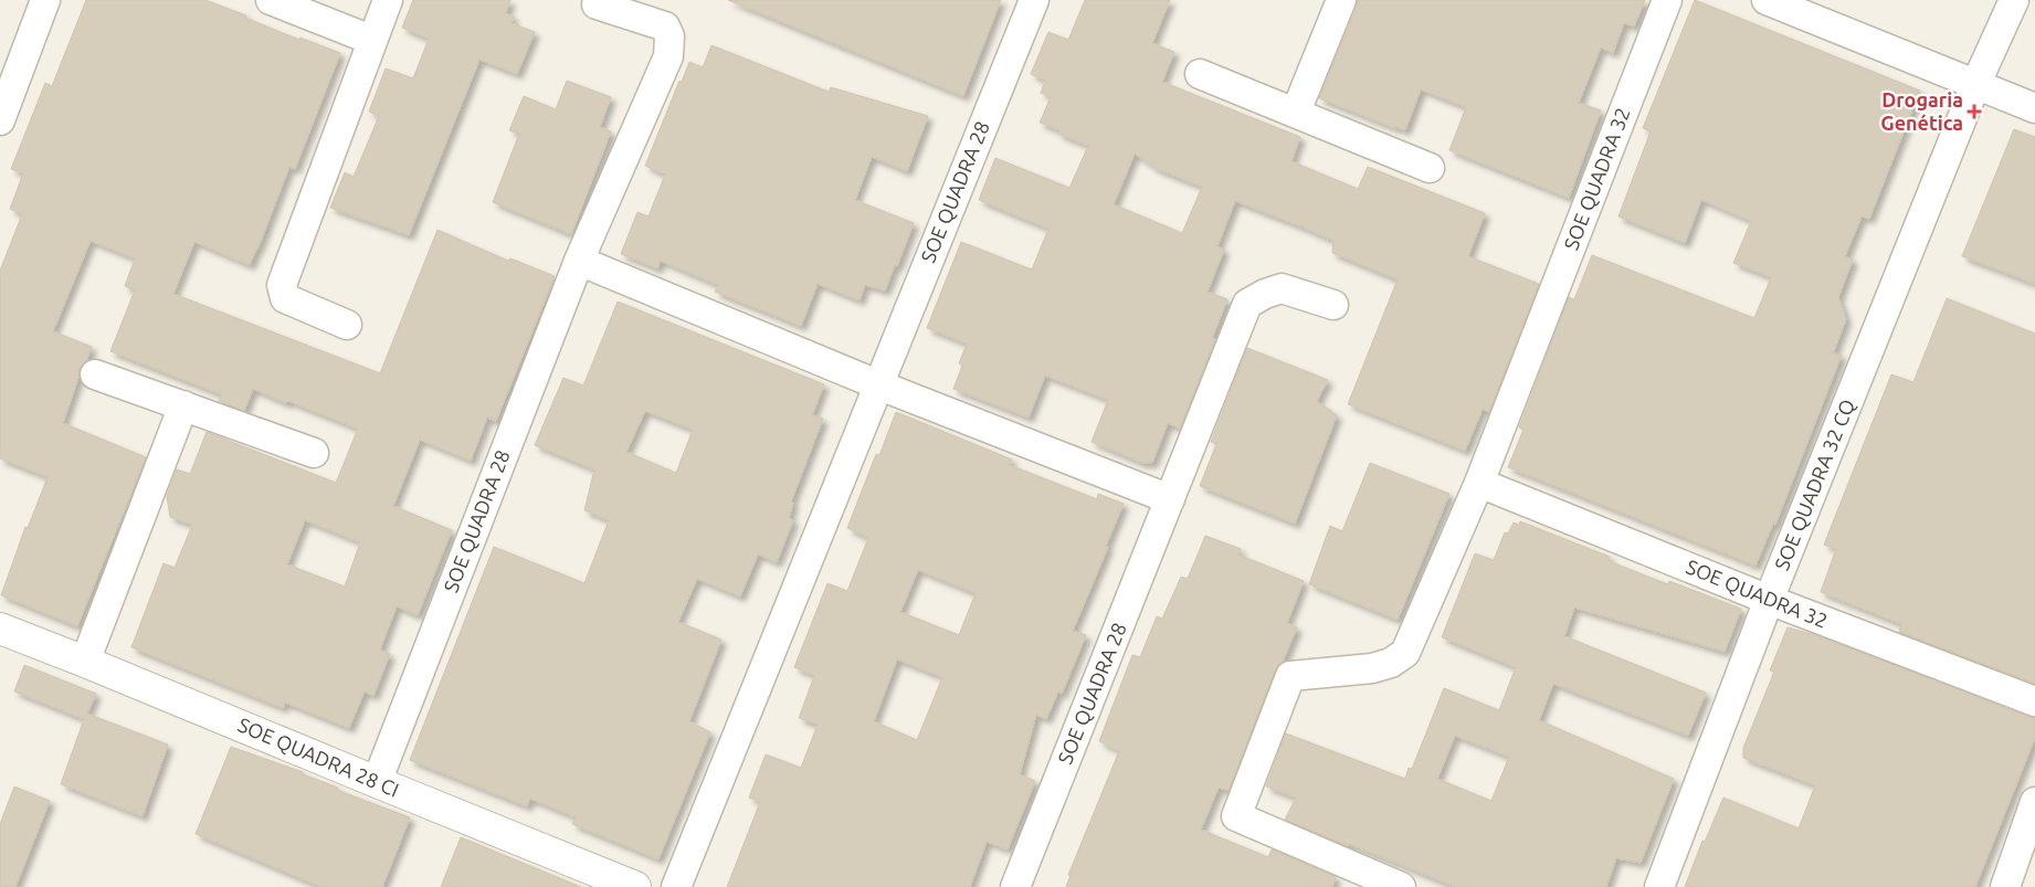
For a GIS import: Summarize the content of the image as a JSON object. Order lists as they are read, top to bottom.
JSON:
{
  "streets": {
    "street": [
      "SOE QUADRA 32",
      "SOE QUADRA 28",
      "SOE QUADRA 32 CQ",
      "SOE QUADRA 28 CI"
    ]
  },
  "crossings": [
    ["SOE QUADRA 32", "SOE QUADRA 32 CQ"],
    ["SOE QUADRA 28", "SOE QUADRA 28 CI"]
  ],
  "places": {
    "health": ["Drogaria Genética"]
  }
}
